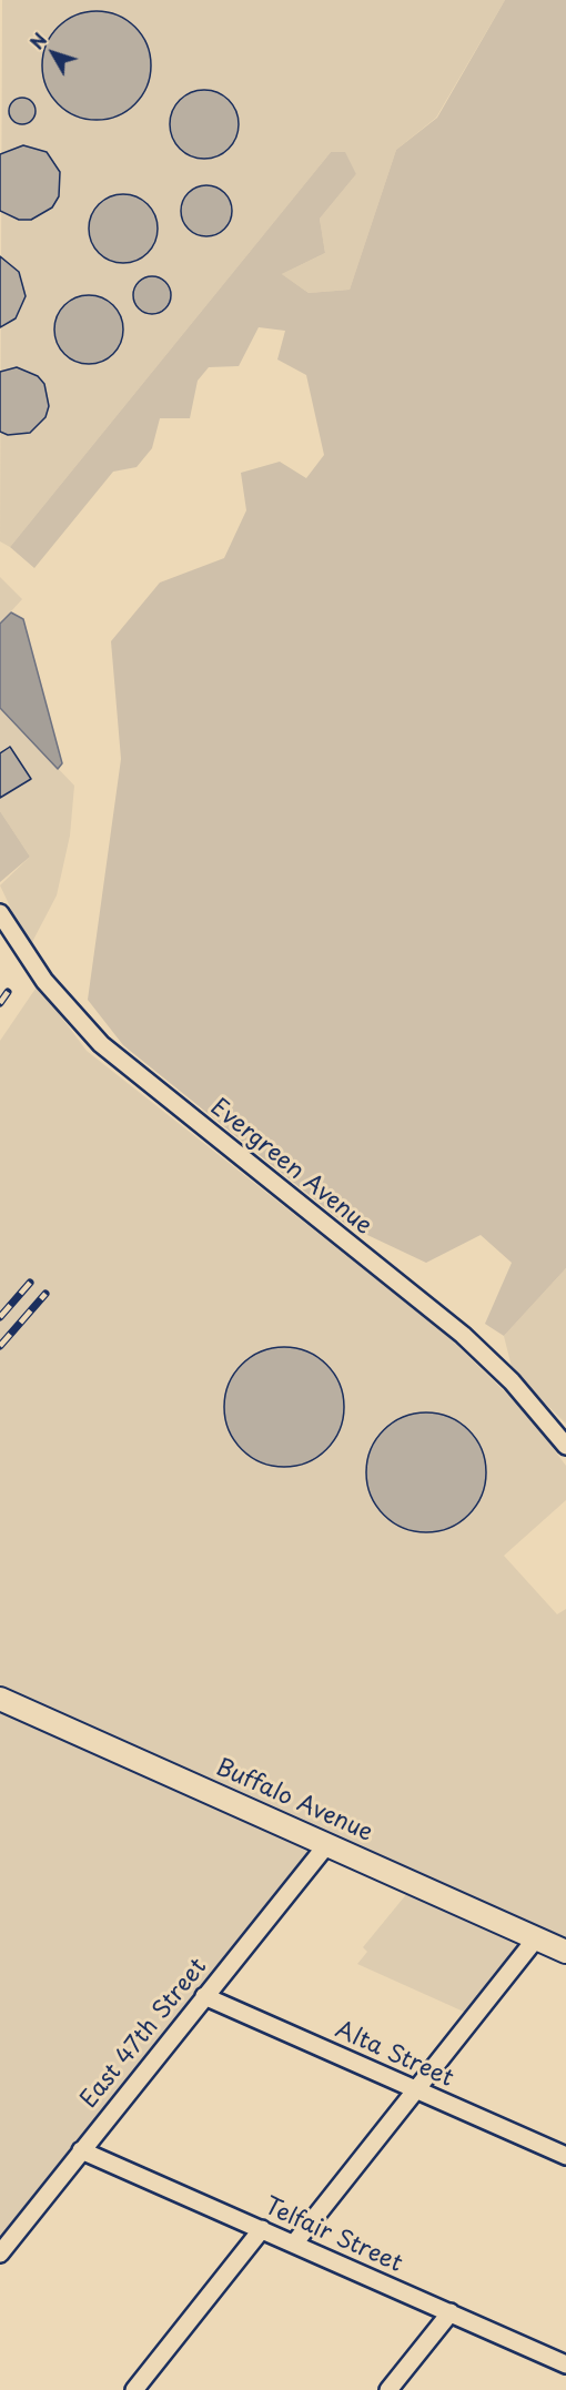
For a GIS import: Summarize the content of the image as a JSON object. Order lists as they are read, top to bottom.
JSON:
{
  "streets": {
    "street": [
      "Evergreen Avenue",
      "Buffalo Avenue",
      "East 47th Street",
      "Alta Street",
      "Telfair Street"
    ]
  },
  "crossings": [
    ["Buffalo Avenue", "East 47th Street"],
    ["East 47th Street", "Alta Street"],
    ["East 47th Street", "Telfair Street"]
  ],
  "north": "top left"
}
